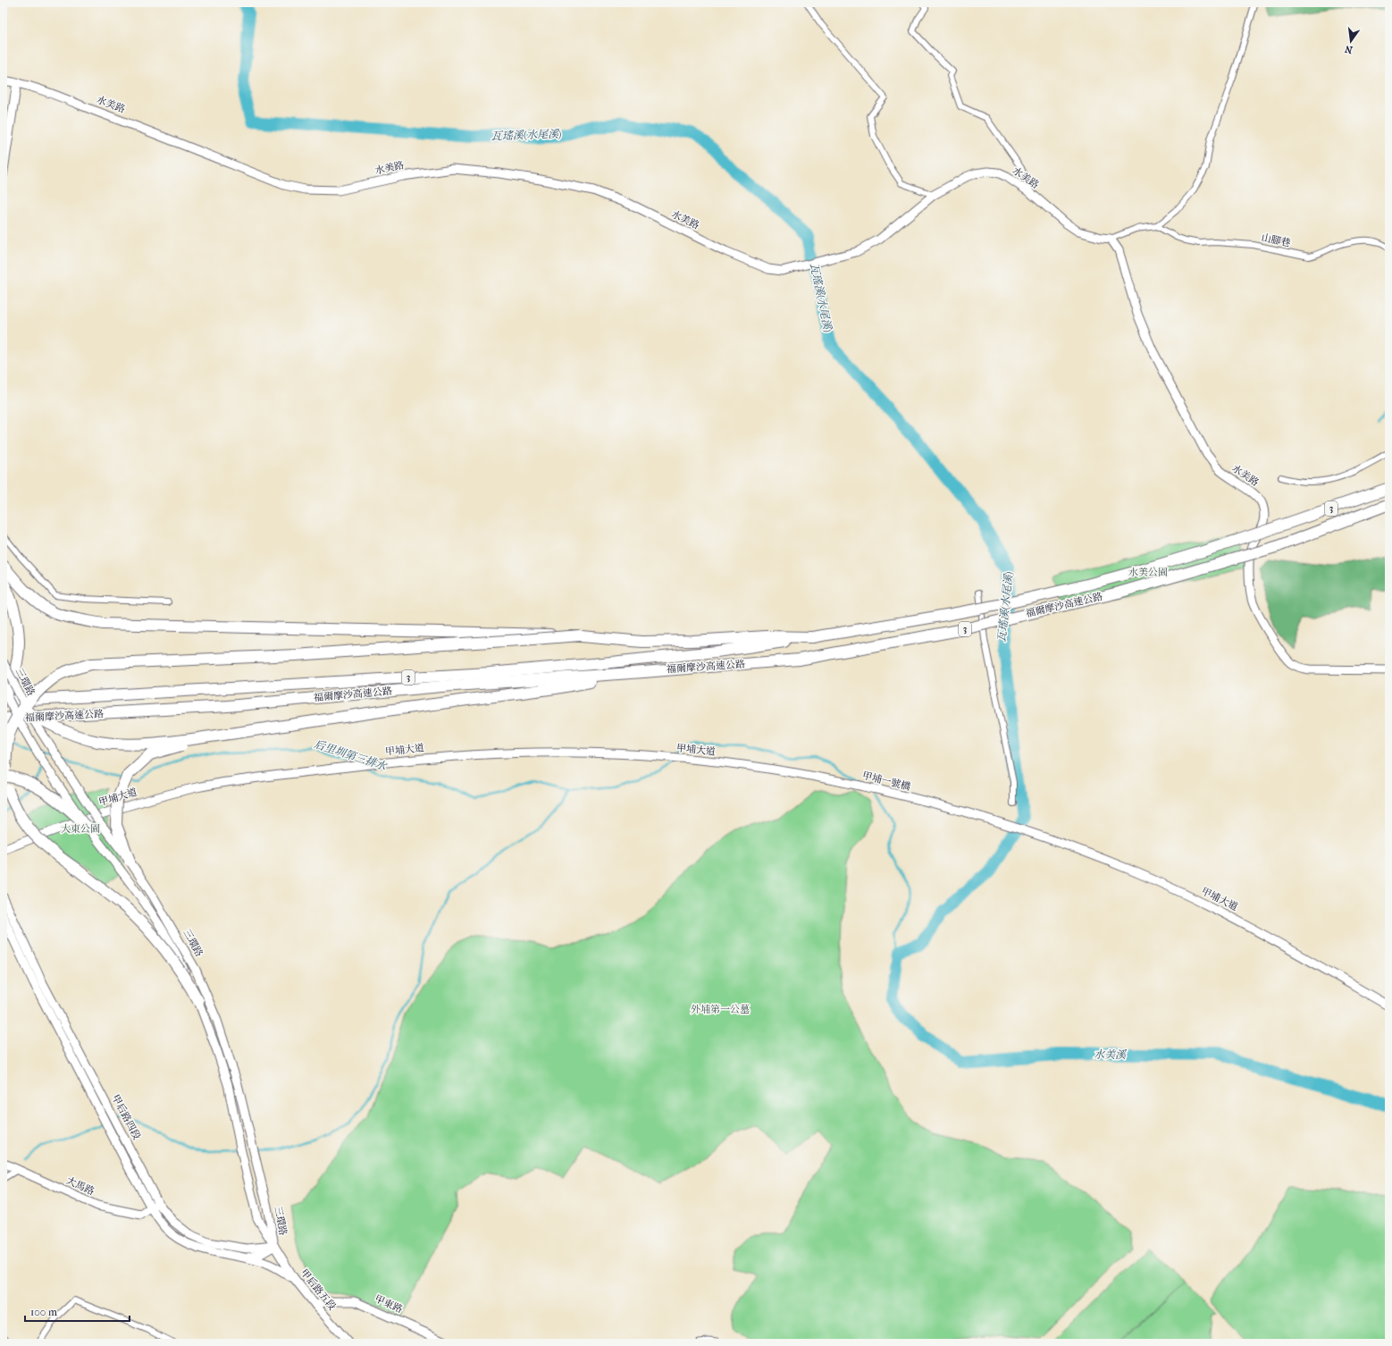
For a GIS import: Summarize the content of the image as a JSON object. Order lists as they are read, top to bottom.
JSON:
{
  "streets": {
    "highway": ["3", "福爾摩沙高速公路"],
    "street": [
      "水美路",
      "山腳巷",
      "三環路",
      "甲埔大道",
      "甲埔一號橋",
      "甲后路四段",
      "大馬路",
      "甲后路五段",
      "甲東路"
    ]
  },
  "crossings": [
    ["福爾摩沙高速公路", "三環路"],
    ["三環路", "甲后路四段"],
    ["三環路", "甲后路五段"],
    ["甲埔大道", "甲埔一號橋"],
    ["甲后路四段", "大馬路"],
    ["甲后路四段", "甲后路五段"],
    ["甲后路五段", "甲東路"]
  ],
  "water": ["瓦瑤溪(水尾溪)", "后里圳第三排水", "水美溪"],
  "parks": ["水美公園", "大東公園", "外埔第一公墓"],
  "scale_bar": "100 m",
  "north": "bottom"
}
